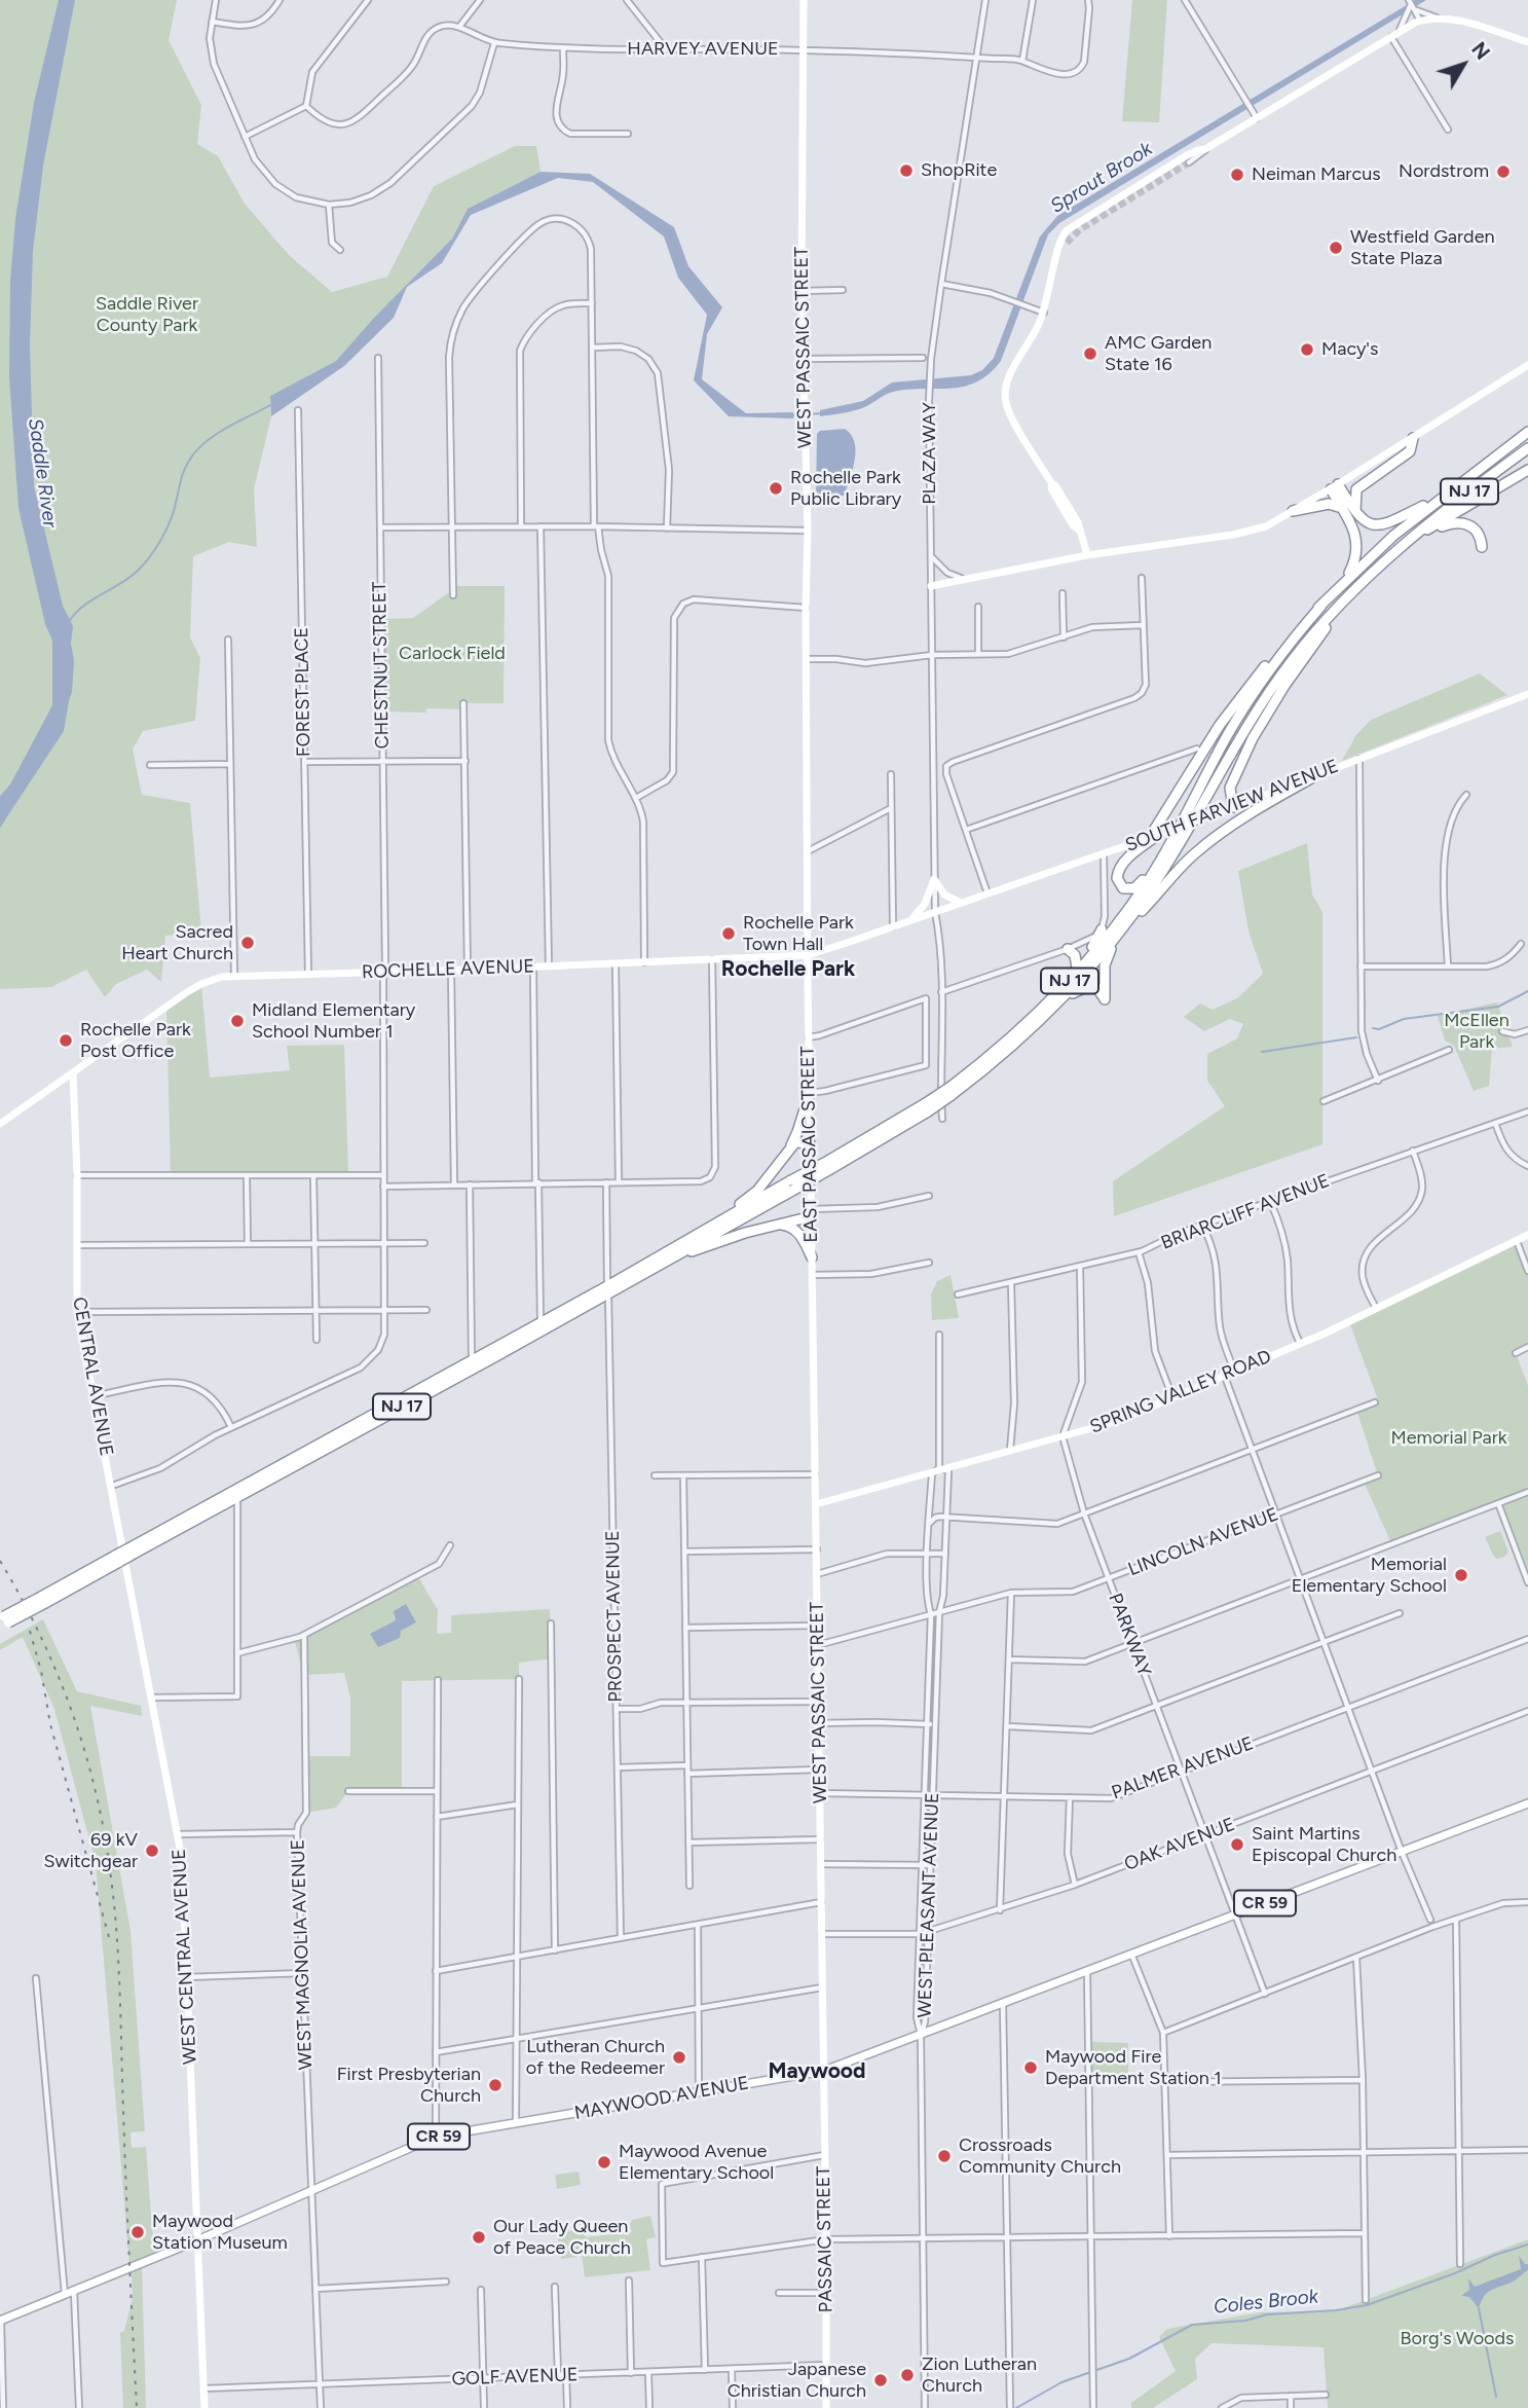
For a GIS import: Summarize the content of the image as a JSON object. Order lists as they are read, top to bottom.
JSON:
{
  "streets": {
    "highway": ["NJ 17"],
    "street": [
      "HARVEY AVENUE",
      "WEST PASSAIC STREET",
      "PLAZA WAY",
      "CHESTNUT STREET",
      "FOREST PLACE",
      "SOUTH FARVIEW AVENUE",
      "ROCHELLE AVENUE",
      "EAST PASSAIC STREET",
      "BRIARCLIFF AVENUE",
      "CENTRAL AVENUE",
      "SPRING VALLEY ROAD",
      "LINCOLN AVENUE",
      "PROSPECT AVENUE",
      "PARKWAY",
      "PALMER AVENUE",
      "OAK AVENUE",
      "CR 59",
      "WEST PLEASANT AVENUE",
      "WEST MAGNOLIA AVENUE",
      "WEST CENTRAL AVENUE",
      "MAYWOOD AVENUE",
      "PASSAIC STREET",
      "GOLF AVENUE"
    ]
  },
  "crossings": [
    ["HARVEY AVENUE", "WEST PASSAIC STREET"],
    ["HARVEY AVENUE", "PLAZA WAY"],
    ["WEST PASSAIC STREET", "ROCHELLE AVENUE"],
    ["WEST PASSAIC STREET", "EAST PASSAIC STREET"],
    ["WEST PASSAIC STREET", "SPRING VALLEY ROAD"],
    ["WEST PASSAIC STREET", "LINCOLN AVENUE"],
    ["WEST PASSAIC STREET", "PALMER AVENUE"],
    ["WEST PASSAIC STREET", "OAK AVENUE"],
    ["WEST PASSAIC STREET", "MAYWOOD AVENUE"],
    ["WEST PASSAIC STREET", "PASSAIC STREET"],
    ["PLAZA WAY", "SOUTH FARVIEW AVENUE"],
    ["PLAZA WAY", "ROCHELLE AVENUE"],
    ["NJ 17", "PROSPECT AVENUE"],
    ["CHESTNUT STREET", "ROCHELLE AVENUE"],
    ["CHESTNUT STREET", "CENTRAL AVENUE"],
    ["FOREST PLACE", "ROCHELLE AVENUE"],
    ["SOUTH FARVIEW AVENUE", "ROCHELLE AVENUE"],
    ["ROCHELLE AVENUE", "EAST PASSAIC STREET"],
    ["ROCHELLE AVENUE", "CENTRAL AVENUE"],
    ["CENTRAL AVENUE", "WEST CENTRAL AVENUE"],
    ["SPRING VALLEY ROAD", "PARKWAY"],
    ["SPRING VALLEY ROAD", "WEST PLEASANT AVENUE"],
    ["LINCOLN AVENUE", "PARKWAY"],
    ["LINCOLN AVENUE", "WEST PLEASANT AVENUE"],
    ["PARKWAY", "PALMER AVENUE"],
    ["PARKWAY", "OAK AVENUE"],
    ["PARKWAY", "MAYWOOD AVENUE"],
    ["PALMER AVENUE", "WEST PLEASANT AVENUE"],
    ["OAK AVENUE", "WEST PLEASANT AVENUE"],
    ["WEST PLEASANT AVENUE", "MAYWOOD AVENUE"],
    ["WEST MAGNOLIA AVENUE", "MAYWOOD AVENUE"],
    ["WEST MAGNOLIA AVENUE", "GOLF AVENUE"],
    ["WEST CENTRAL AVENUE", "MAYWOOD AVENUE"],
    ["WEST CENTRAL AVENUE", "GOLF AVENUE"],
    ["MAYWOOD AVENUE", "PASSAIC STREET"],
    ["PASSAIC STREET", "GOLF AVENUE"]
  ],
  "districts": ["Rochelle Park", "Maywood"],
  "water": ["Sprout Brook", "Saddle River", "Coles Brook"],
  "parks": [
    "Saddle River County Park",
    "Carlock Field",
    "McEllen Park",
    "Memorial Park",
    "Borg's Woods"
  ],
  "places": [
    "ShopRite",
    "Nordstrom",
    "Neiman Marcus",
    "Westfield Garden State Plaza",
    "Macy's",
    "AMC Garden State 16",
    "Rochelle Park Public Library",
    "Rochelle Park Town Hall",
    "Sacred Heart Church",
    "Midland Elementary School Number 1",
    "Rochelle Park Post Office",
    "Memorial Elementary School",
    "Saint Martins Episcopal Church",
    "69 kV Switchgear",
    "Lutheran Church of the Redeemer",
    "Maywood Fire Department Station 1",
    "First Presbyterian Church",
    "Crossroads Community Church",
    "Maywood Avenue Elementary School",
    "Maywood Station Museum",
    "Our Lady Queen of Peace Church",
    "Zion Lutheran Church",
    "Japanese Christian Church"
  ],
  "north": "top right"
}
